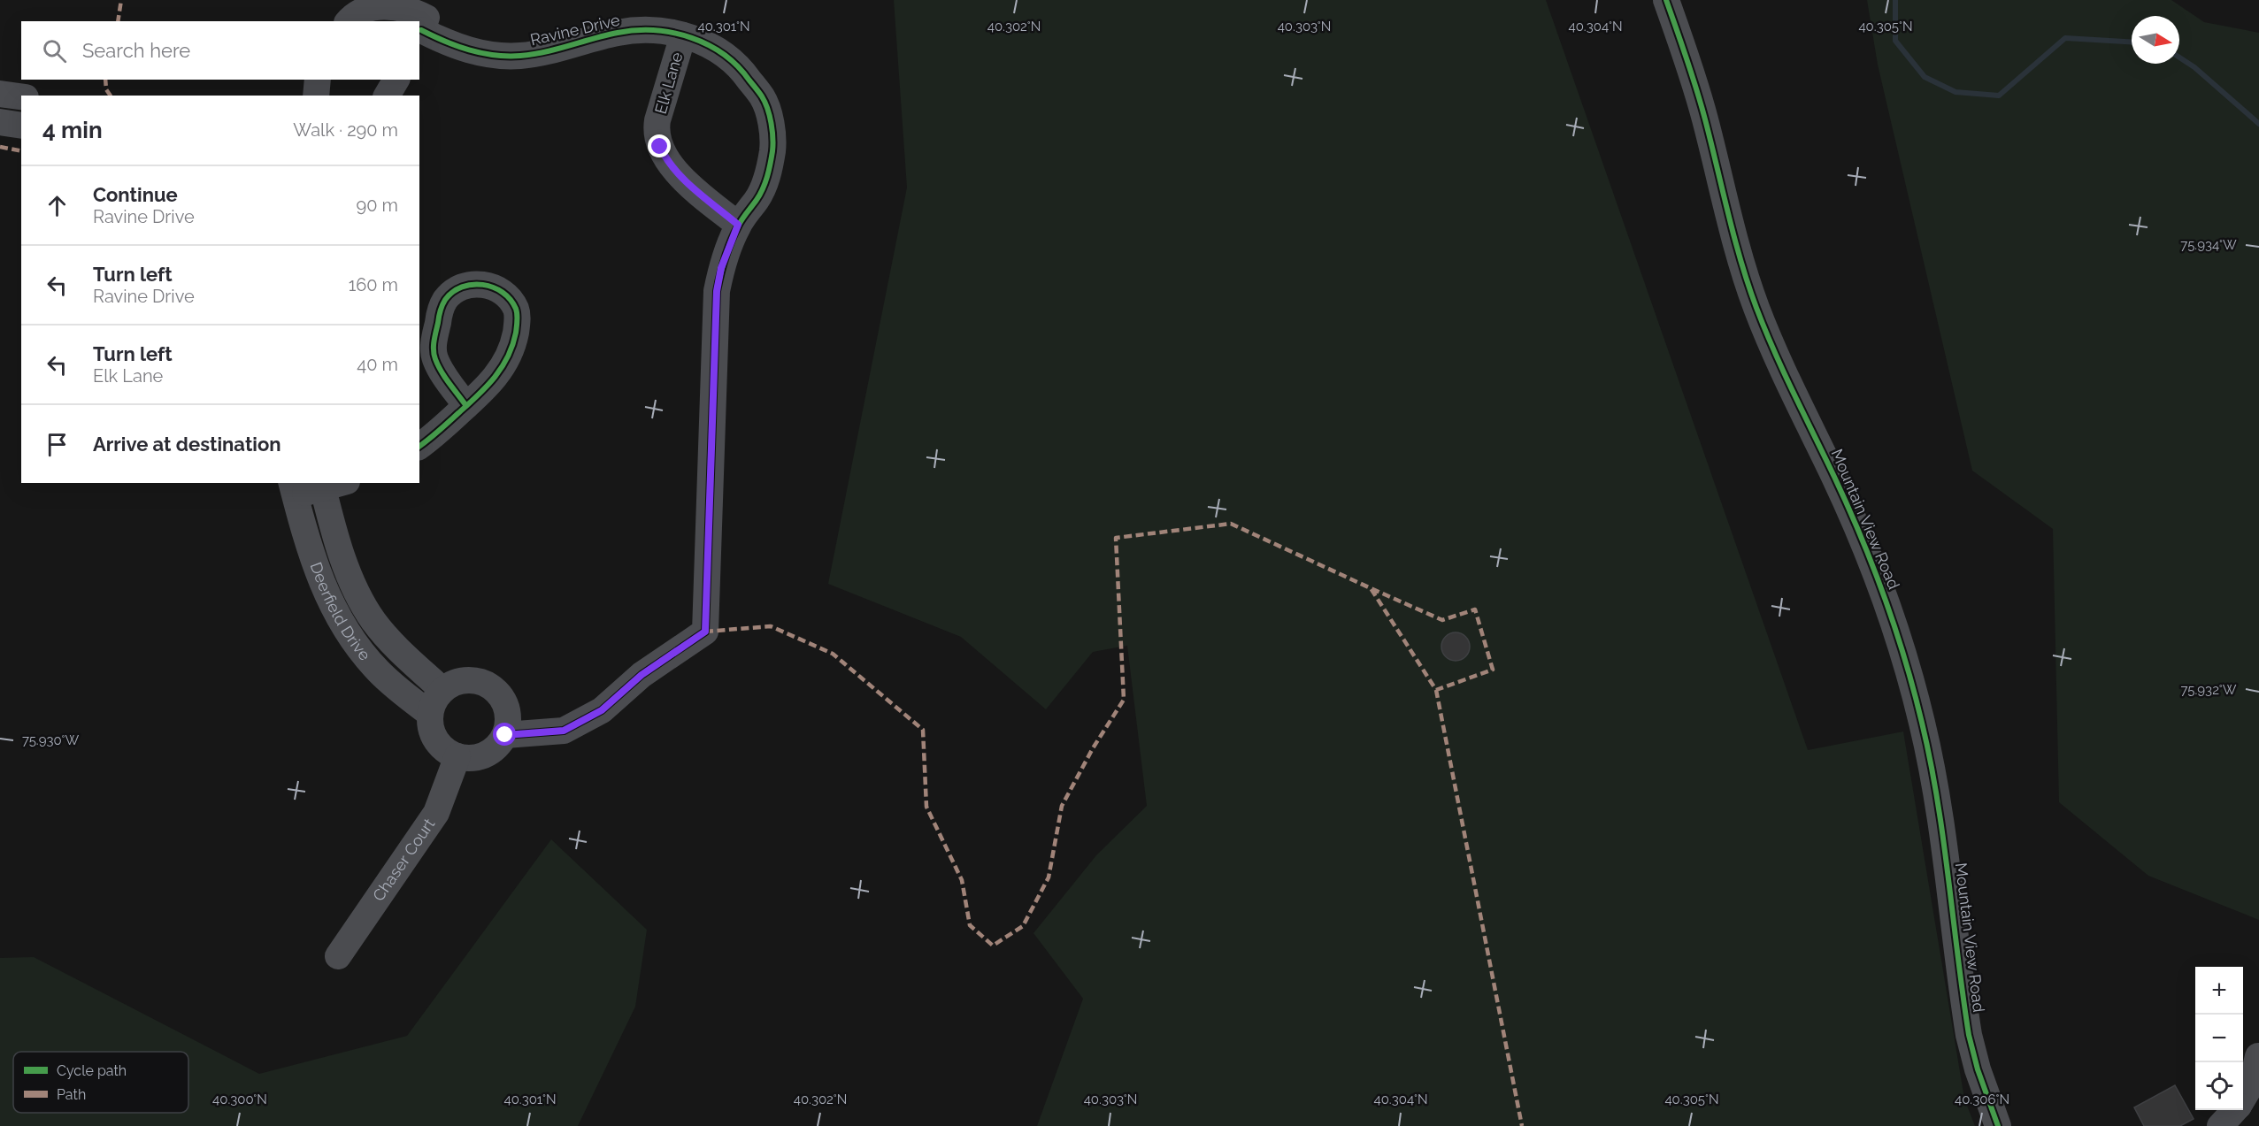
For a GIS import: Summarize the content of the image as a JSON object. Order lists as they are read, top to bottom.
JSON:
{
  "streets": {
    "street": [
      "Ravine Drive",
      "Elk Lane",
      "Mountain View Road",
      "Deerfield Drive",
      "Chaser Court"
    ]
  },
  "crossings": [
    ["Ravine Drive", "Elk Lane"],
    ["Ravine Drive", "Deerfield Drive"],
    ["Ravine Drive", "Chaser Court"],
    ["Deerfield Drive", "Chaser Court"]
  ],
  "legend": ["Cycle path", "Path"],
  "north": "right",
  "page": {
    "search": "Search here",
    "heading": ["4 min", "Walk · 290 m"],
    "list": [
      ["Continue", "Ravine Drive", "90 m"],
      ["Turn left", "Ravine Drive", "160 m"],
      ["Turn left", "Elk Lane", "40 m"],
      "Arrive at destination"
    ],
    "map_buttons": ["+", "−"]
  },
  "coordinates": [
    "40.302°N",
    "40.304°N",
    "40.305°N",
    "40.301°N",
    "40.303°N",
    "75.934°W",
    "75.932°W",
    "75.930°W",
    "40.300°N",
    "40.306°N"
  ]
}
